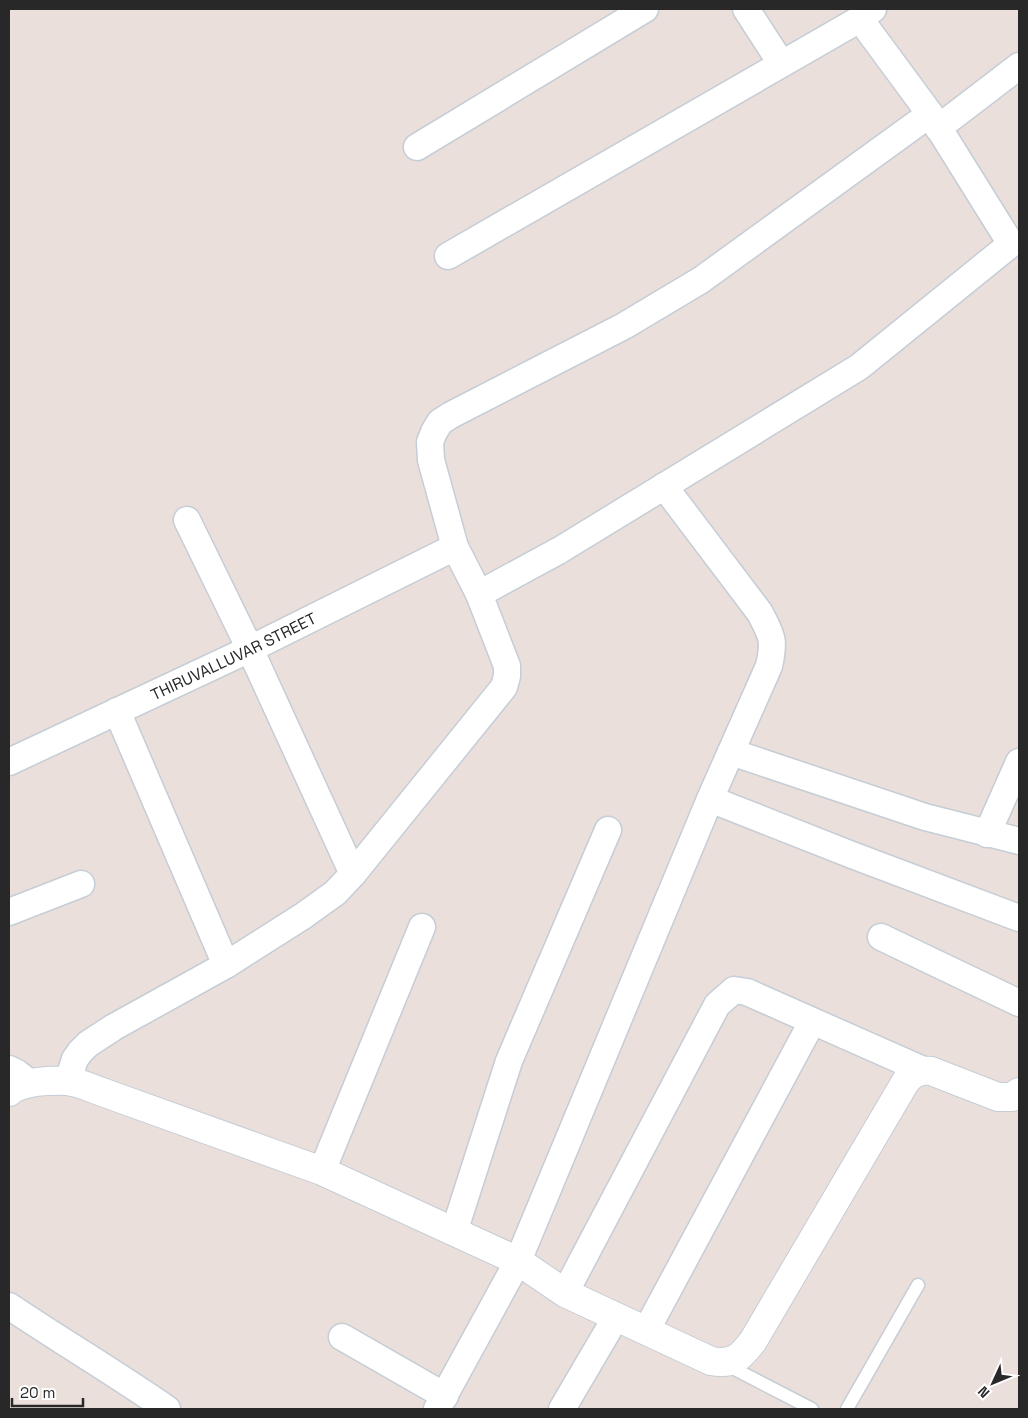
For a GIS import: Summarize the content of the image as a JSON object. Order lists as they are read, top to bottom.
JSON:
{
  "streets": {
    "street": ["THIRUVALLUVAR STREET"]
  },
  "scale_bar": "20 m",
  "north": "bottom left"
}
